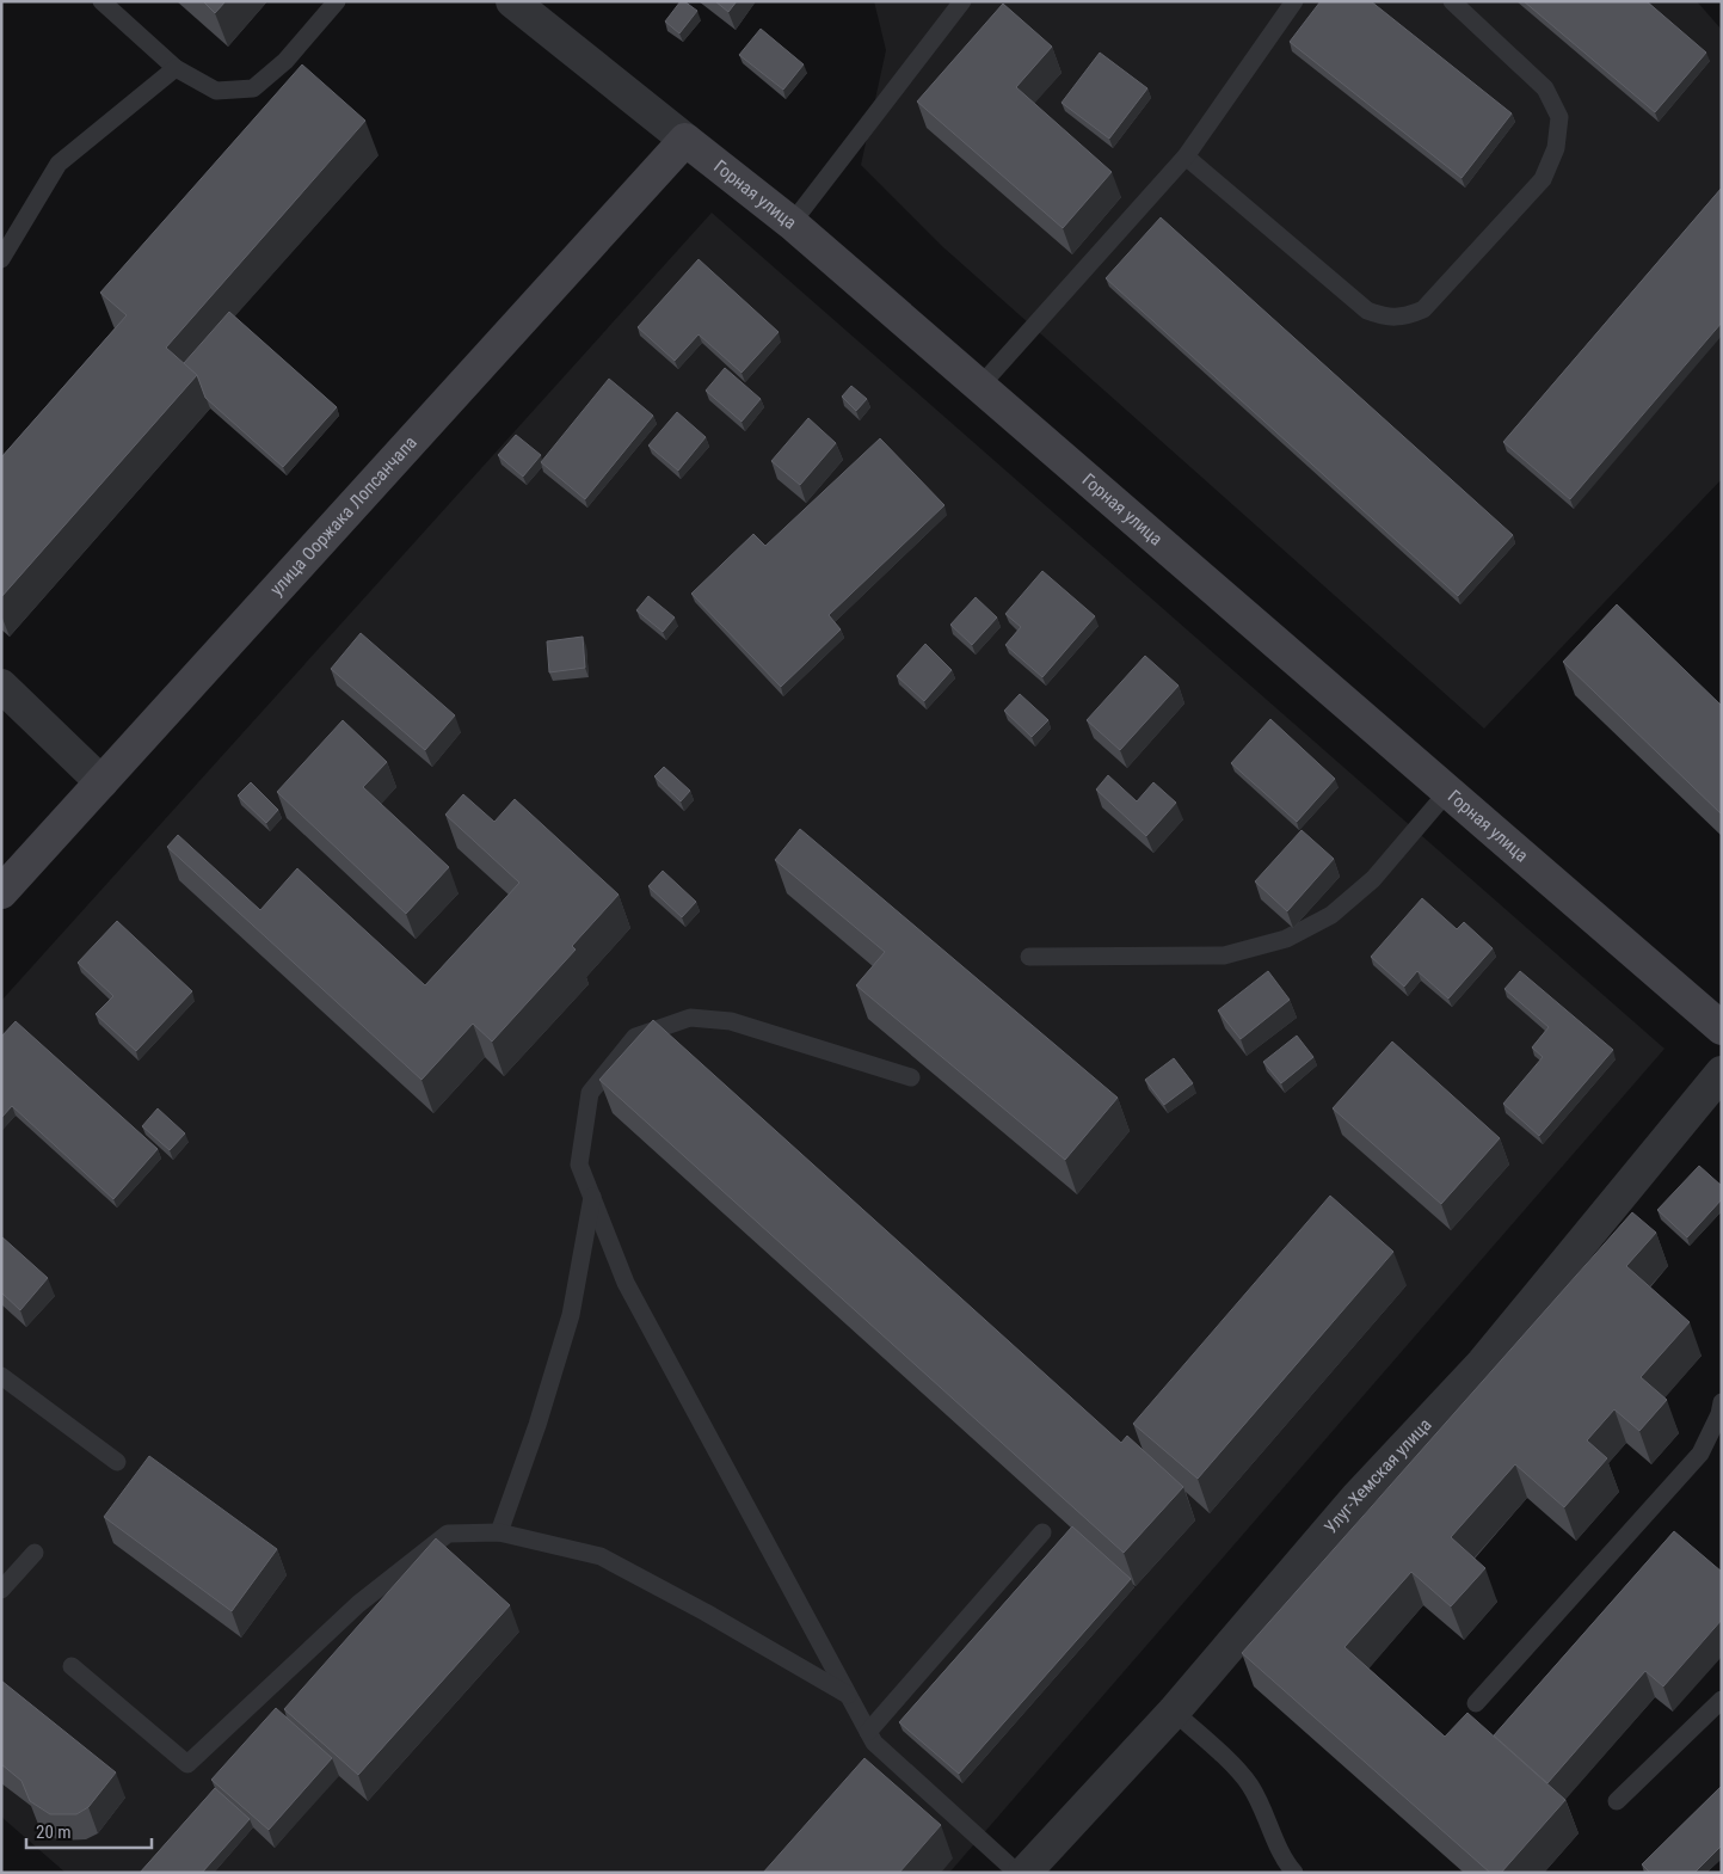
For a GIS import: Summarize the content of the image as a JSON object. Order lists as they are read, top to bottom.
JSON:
{
  "streets": {
    "street": ["Горная улица", "улица Ооржака Лопсанчапа", "Улуг-Хемская улица"]
  },
  "crossings": [
    ["Горная улица", "улица Ооржака Лопсанчапа"]
  ],
  "scale_bar": "20 m"
}
